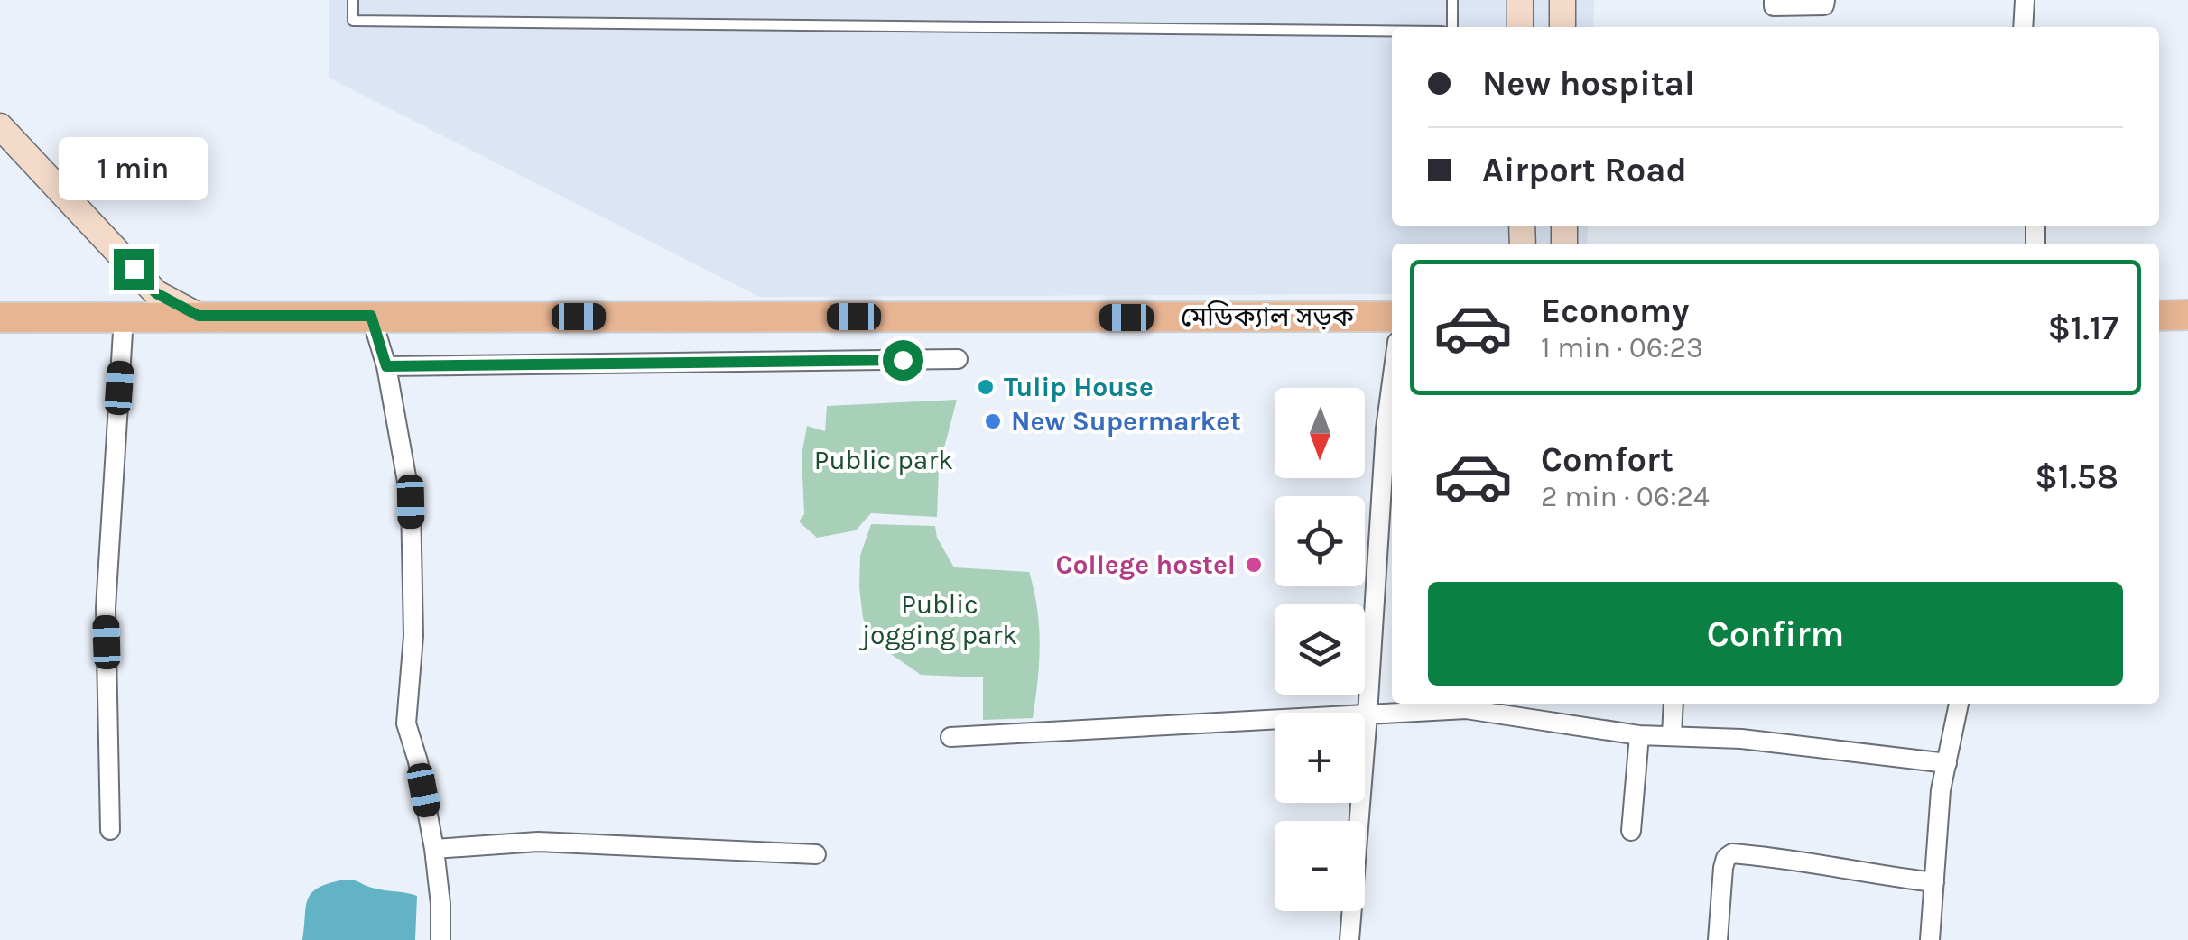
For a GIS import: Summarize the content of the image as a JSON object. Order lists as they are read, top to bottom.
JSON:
{
  "streets": {
    "main road": ["মেডিক্যাল সড়ক"]
  },
  "parks": ["Public park", "Public jogging park"],
  "places": ["Tulip House", "New Supermarket", "College hostel"],
  "north": "bottom",
  "page": {
    "banner": ["New hospital", "Airport Road"],
    "bubble": "1 min",
    "list": [
      {
        "name": "Economy",
        "note": "1 min · 06:23",
        "value": "$1.17"
      },
      {
        "name": "Comfort",
        "note": "2 min · 06:24",
        "value": "$1.58"
      }
    ],
    "map_buttons": ["+", "−"],
    "buttons": "Confirm"
  }
}
